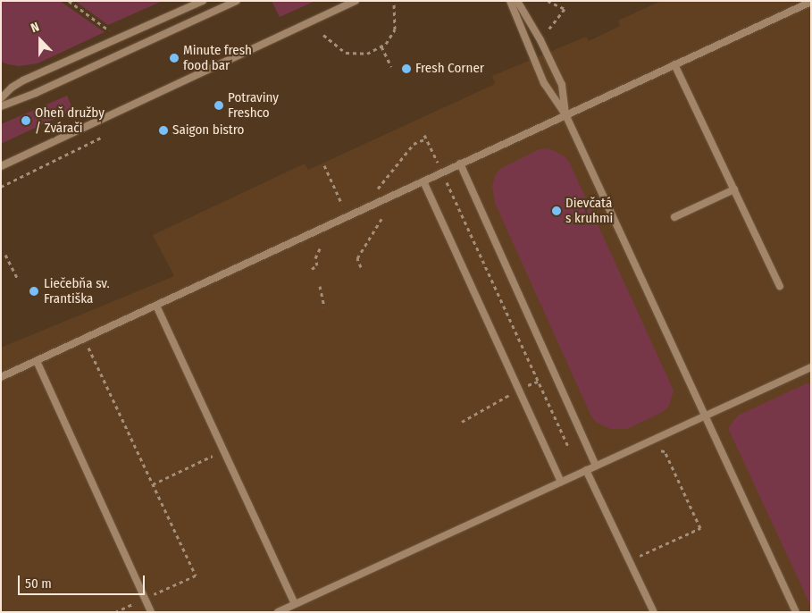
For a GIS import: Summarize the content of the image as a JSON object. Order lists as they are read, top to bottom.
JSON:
{
  "places": [
    "Minute fresh food bar",
    "Fresh Corner",
    "Potraviny Freshco",
    "Oheň družby / Zvárači",
    "Saigon bistro",
    "Dievčatá s kruhmi",
    "Liečebňa sv. Františka"
  ],
  "scale_bar": "50 m",
  "north": "top"
}
